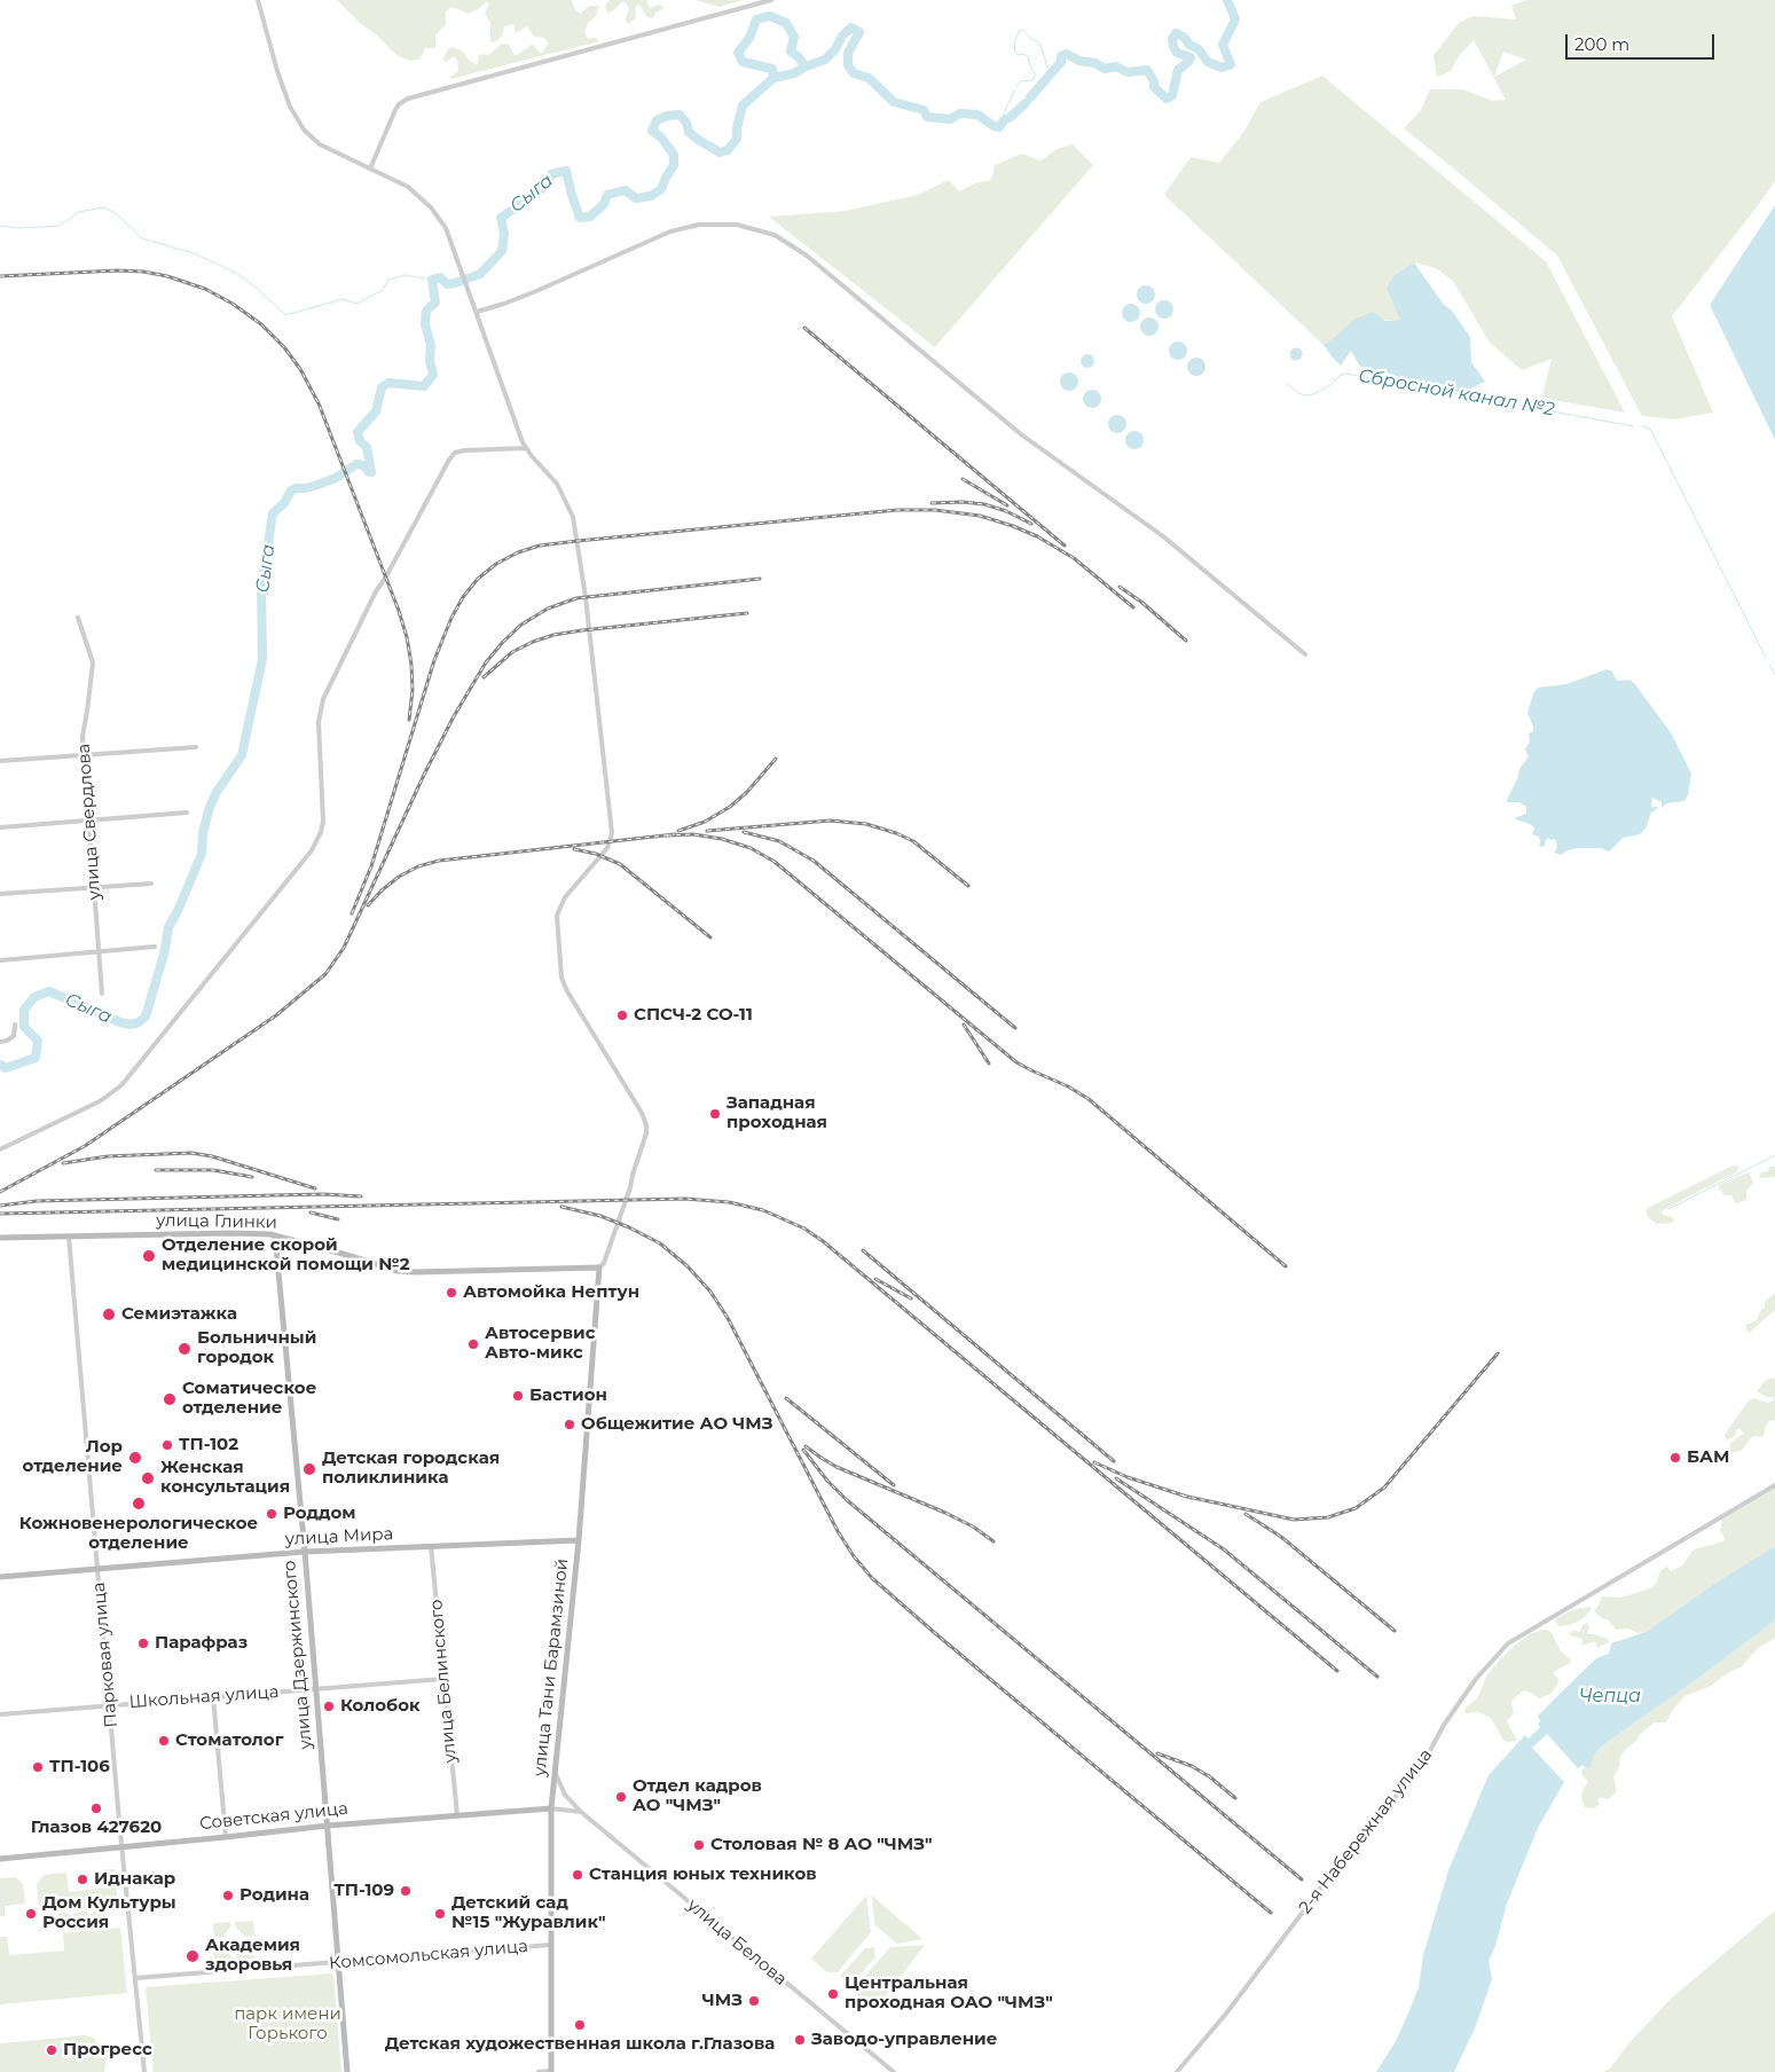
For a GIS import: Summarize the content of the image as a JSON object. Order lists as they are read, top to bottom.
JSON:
{
  "streets": {
    "street": [
      "улица Свердлова",
      "улица Глинки",
      "улица Мира",
      "Парковая улица",
      "улица Дзержинского",
      "улица Тани Барамзиной",
      "улица Белинского",
      "Школьная улица",
      "Советская улица",
      "2-я Набережная улица",
      "улица Белова",
      "Комсомольская улица"
    ]
  },
  "crossings": [
    ["улица Глинки", "Парковая улица"],
    ["улица Глинки", "улица Дзержинского"],
    ["улица Глинки", "улица Тани Барамзиной"],
    ["улица Мира", "Парковая улица"],
    ["улица Мира", "улица Дзержинского"],
    ["улица Мира", "улица Тани Барамзиной"],
    ["улица Мира", "улица Белинского"],
    ["Парковая улица", "Школьная улица"],
    ["Парковая улица", "Советская улица"],
    ["Парковая улица", "Комсомольская улица"],
    ["улица Дзержинского", "Школьная улица"],
    ["улица Дзержинского", "Советская улица"],
    ["улица Дзержинского", "Комсомольская улица"],
    ["улица Тани Барамзиной", "Советская улица"],
    ["улица Тани Барамзиной", "улица Белова"],
    ["улица Тани Барамзиной", "Комсомольская улица"],
    ["улица Белинского", "Школьная улица"],
    ["улица Белинского", "Советская улица"]
  ],
  "water": ["Сыга", "Сбросной канал №2", "Чепца"],
  "parks": ["парк имени Горького"],
  "places": [
    "СПСЧ-2 СО-11",
    "Западная проходная",
    "Отделение скорой медицинской помощи №2",
    "Автомойка Нептун",
    "Семиэтажка",
    "Автосервис Авто-микс",
    "Больничный городок",
    "Бастион",
    "Соматическое отделение",
    "Общежитие АО ЧМЗ",
    "ТП-102",
    "Лор отделение",
    "БАМ",
    "Детская городская поликлиника",
    "Женская консультация",
    "Кожновенерологическое отделение",
    "Роддом",
    "Парафраз",
    "Колобок",
    "Стоматолог",
    "ТП-106",
    "Отдел кадров АО \"ЧМЗ\"",
    "Глазов 427620",
    "Столовая № 8 АО \"ЧМЗ\"",
    "Станция юных техников",
    "Иднакар",
    "ТП-109",
    "Родина",
    "Дом Культуры Россия",
    "Детский сад №15 \"Журавлик\"",
    "Академия здоровья",
    "Центральная проходная ОАО \"ЧМЗ\"",
    "ЧМЗ",
    "Детская художественная школа г.Глазова",
    "Заводо-управление",
    "Прогресс"
  ],
  "scale_bar": "200 m"
}
